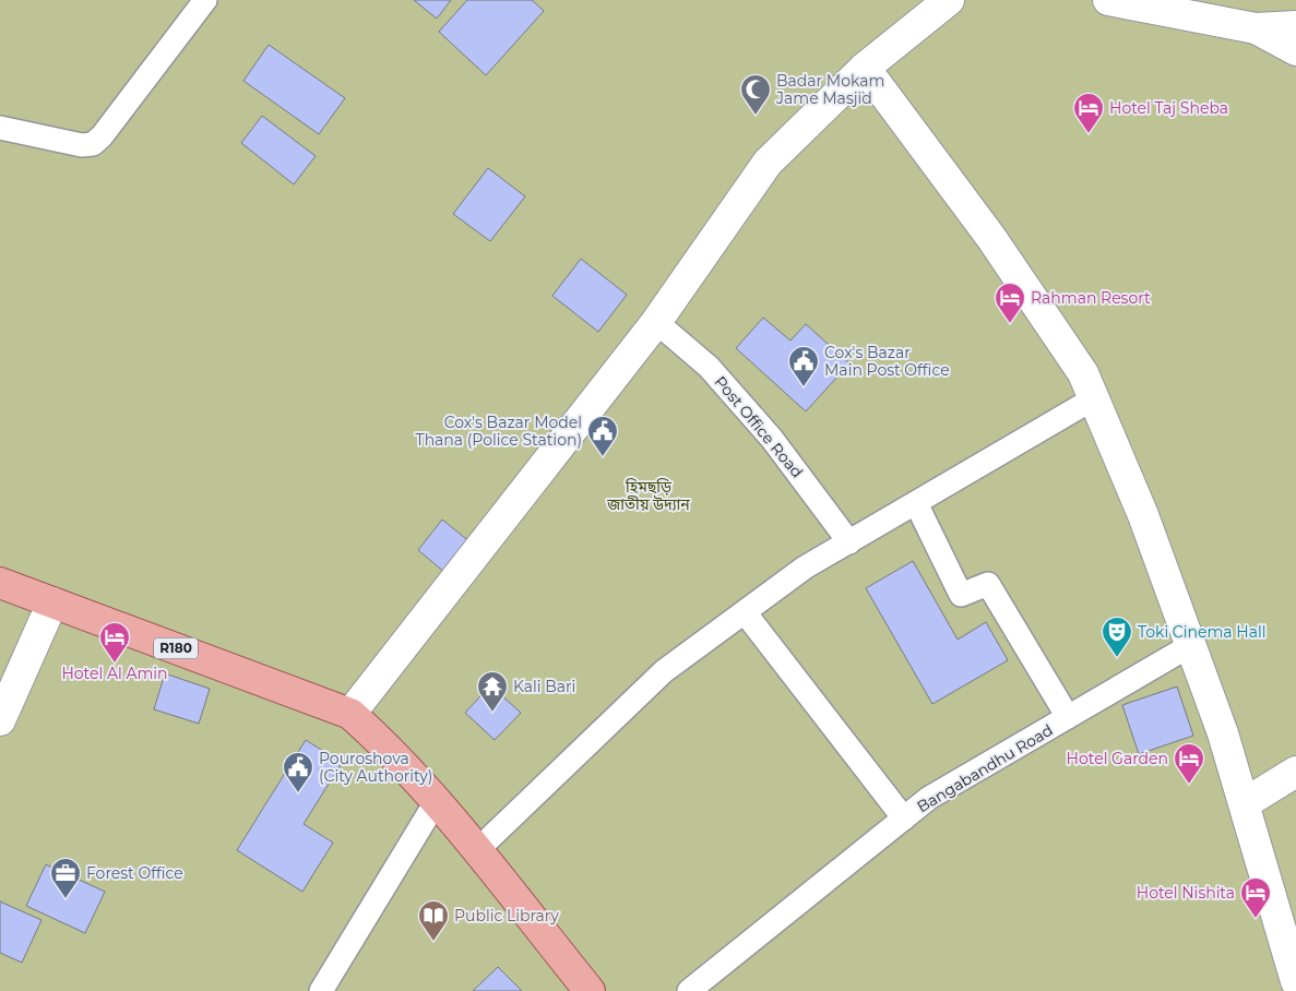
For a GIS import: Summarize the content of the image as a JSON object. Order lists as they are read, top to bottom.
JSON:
{
  "streets": {
    "main road": ["R180"],
    "street": ["Post Office Road", "Bangabandhu Road"]
  },
  "parks": ["হিমছড়ি জাতীয় উদ্যান"],
  "places": {
    "mosque": ["Badar Mokam Jame Masjid"],
    "hotel": [
      "Hotel Taj Sheba",
      "Rahman Resort",
      "Hotel Al Amin",
      "Hotel Garden",
      "Hotel Nishita"
    ],
    "public building": ["Cox's Bazar Main Post Office", "Cox's Bazar Model Thana (Police Station)", "Pouroshova (City Authority)"],
    "theatre": ["Toki Cinema Hall"],
    "temple": ["Kali Bari"],
    "office": ["Forest Office"],
    "library": ["Public Library"]
  }
}
